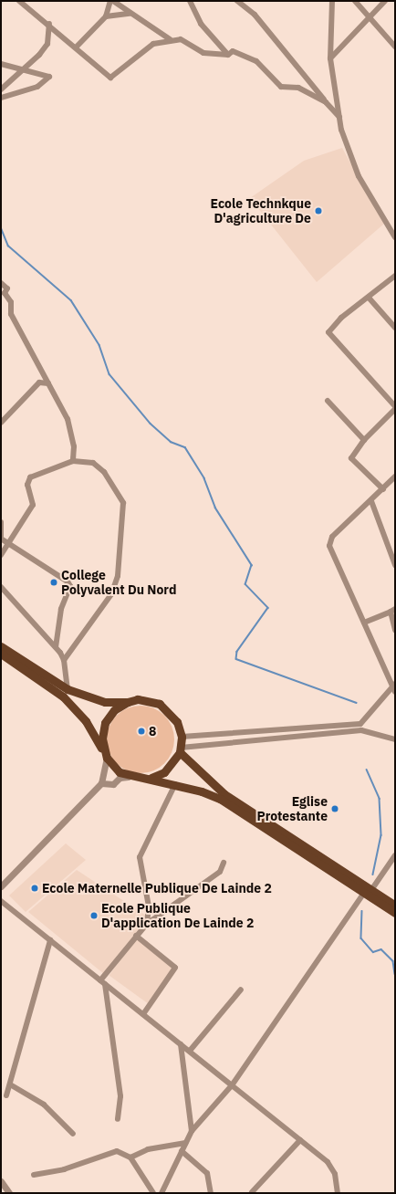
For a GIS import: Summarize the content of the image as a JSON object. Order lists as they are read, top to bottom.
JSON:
{
  "places": [
    "Ecole Technkque D'agriculture De",
    "College Polyvalent Du Nord",
    "8",
    "Eglise Protestante",
    "Ecole Maternelle Publique De Lainde 2",
    "Ecole Publique D'application De Lainde 2"
  ]
}
